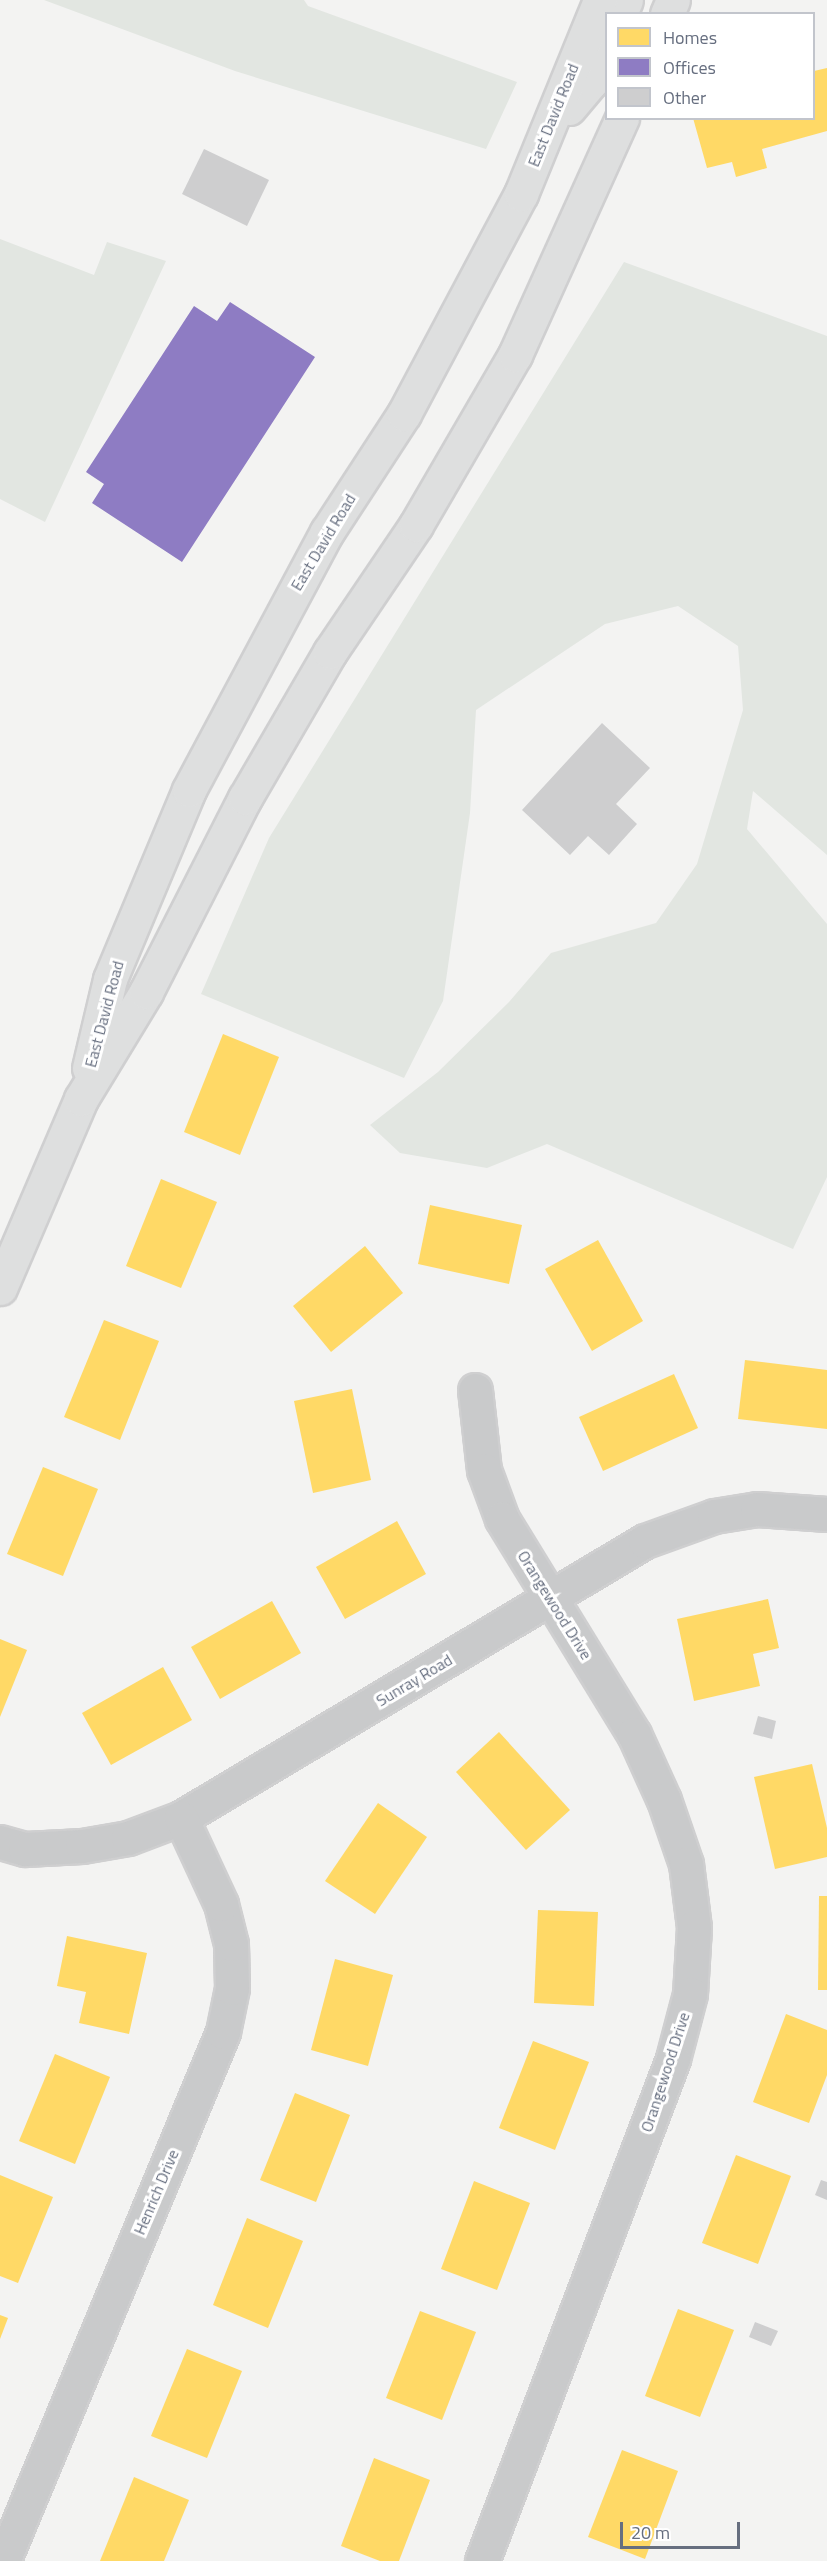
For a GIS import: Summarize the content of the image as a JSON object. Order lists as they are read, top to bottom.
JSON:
{
  "streets": {
    "street": [
      "East David Road",
      "Orangewood Drive",
      "Sunray Road",
      "Henrich Drive"
    ]
  },
  "crossings": [
    ["Orangewood Drive", "Sunray Road"],
    ["Sunray Road", "Henrich Drive"]
  ],
  "legend": ["Homes", "Offices", "Other"],
  "scale_bar": "20 m"
}
